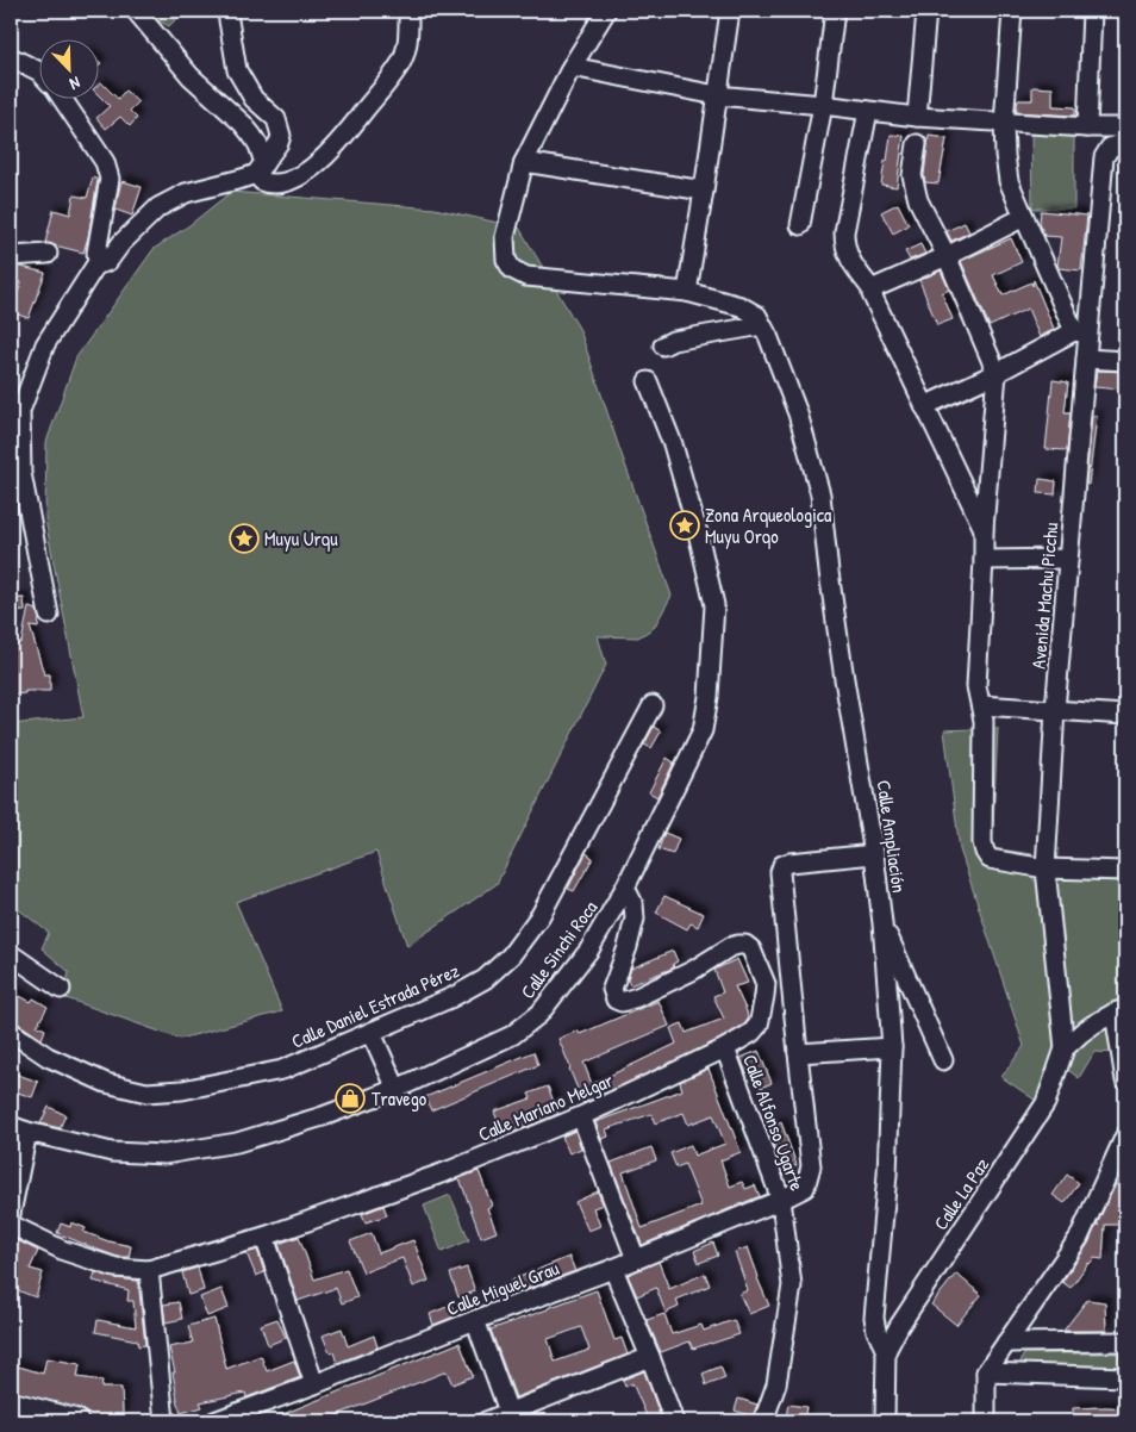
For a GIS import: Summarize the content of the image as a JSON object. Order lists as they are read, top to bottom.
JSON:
{
  "streets": {
    "street": [
      "Avenida Machu Picchu",
      "Calle Ampliación",
      "Calle Sinchi Roca",
      "Calle Daniel Estrada Pérez",
      "Calle Mariano Melgar",
      "Calle Alfonso Ugarte",
      "Calle La Paz",
      "Calle Miguel Grau"
    ]
  },
  "crossings": [
    ["Avenida Machu Picchu", "Calle La Paz"],
    ["Calle Ampliación", "Calle La Paz"],
    ["Calle Sinchi Roca", "Calle Mariano Melgar"],
    ["Calle Mariano Melgar", "Calle Alfonso Ugarte"],
    ["Calle Alfonso Ugarte", "Calle Miguel Grau"]
  ],
  "places": {
    "place": ["Zona Arqueologica Muyu Orqo", "Muyu Urqu"],
    "shop": ["Travego"]
  },
  "north": "bottom right"
}
